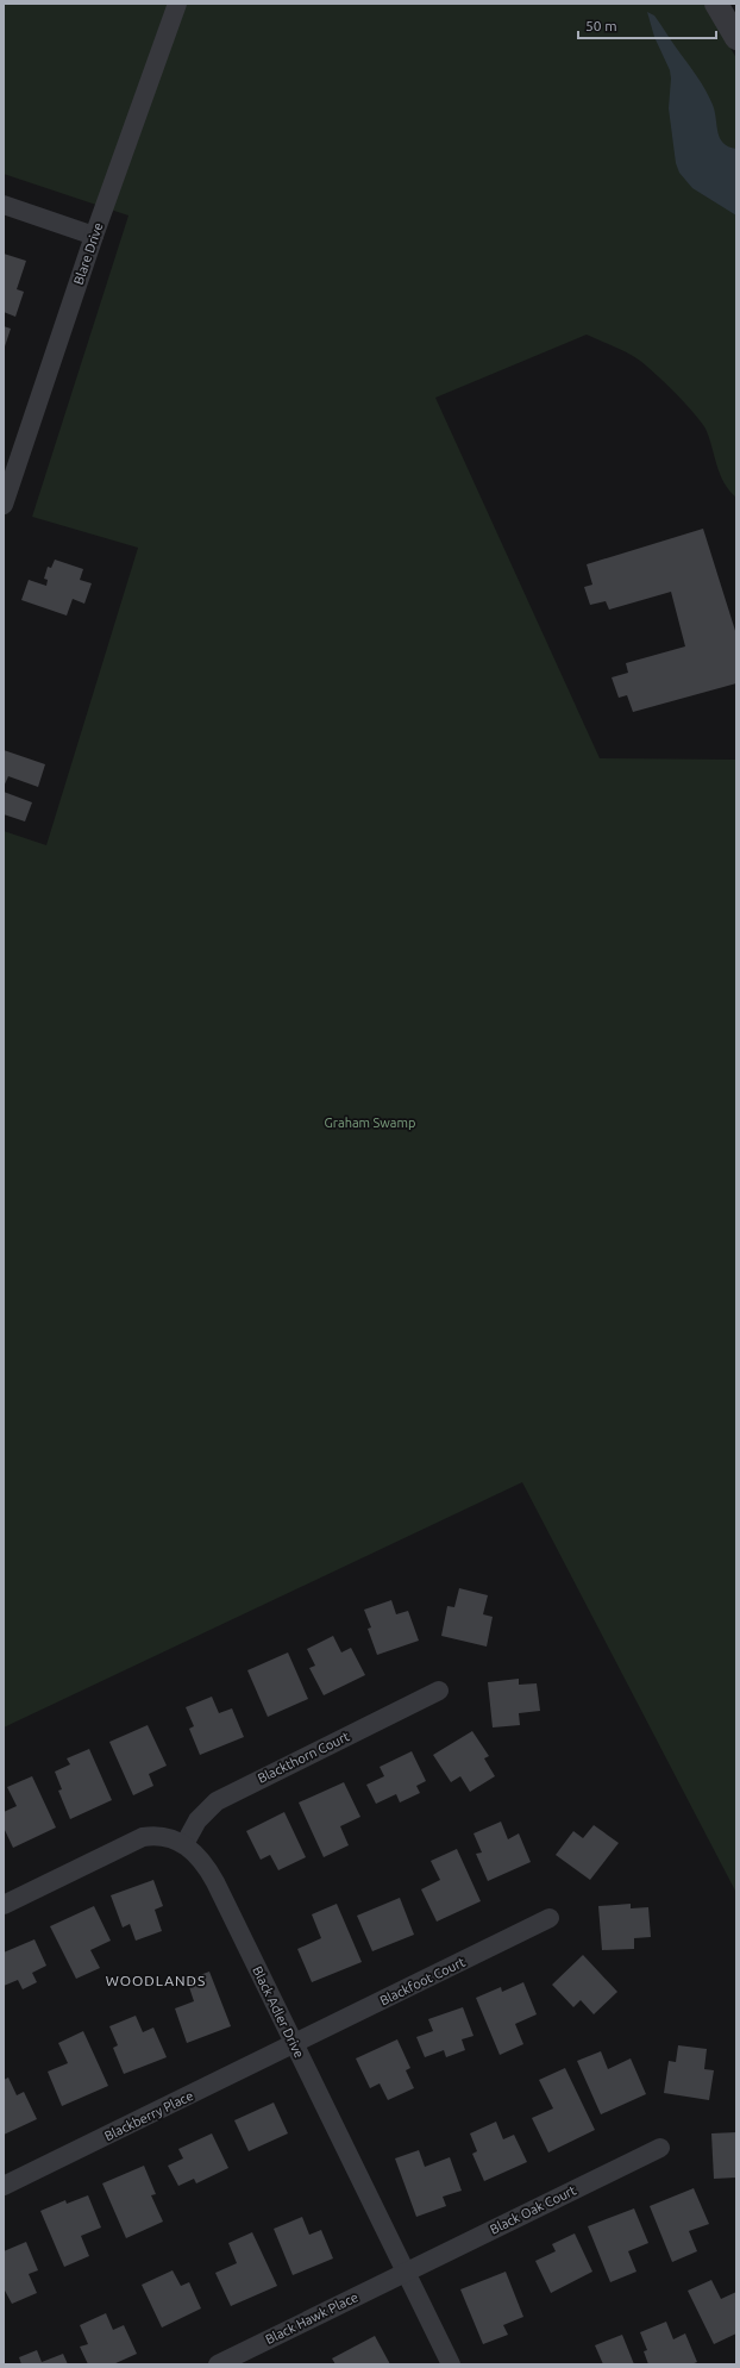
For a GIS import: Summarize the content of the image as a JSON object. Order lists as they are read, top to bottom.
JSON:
{
  "streets": {
    "street": [
      "Blare Drive",
      "Blackthorn Court",
      "Blackfoot Court",
      "Black Adler Drive",
      "Blackberry Place",
      "Black Oak Court",
      "Black Hawk Place"
    ]
  },
  "crossings": [
    ["Blackthorn Court", "Black Adler Drive"],
    ["Blackfoot Court", "Black Adler Drive"],
    ["Blackfoot Court", "Blackberry Place"],
    ["Black Adler Drive", "Blackberry Place"],
    ["Black Adler Drive", "Black Oak Court"],
    ["Black Adler Drive", "Black Hawk Place"],
    ["Black Oak Court", "Black Hawk Place"]
  ],
  "districts": ["WOODLANDS"],
  "parks": ["Graham Swamp"],
  "scale_bar": "50 m"
}
